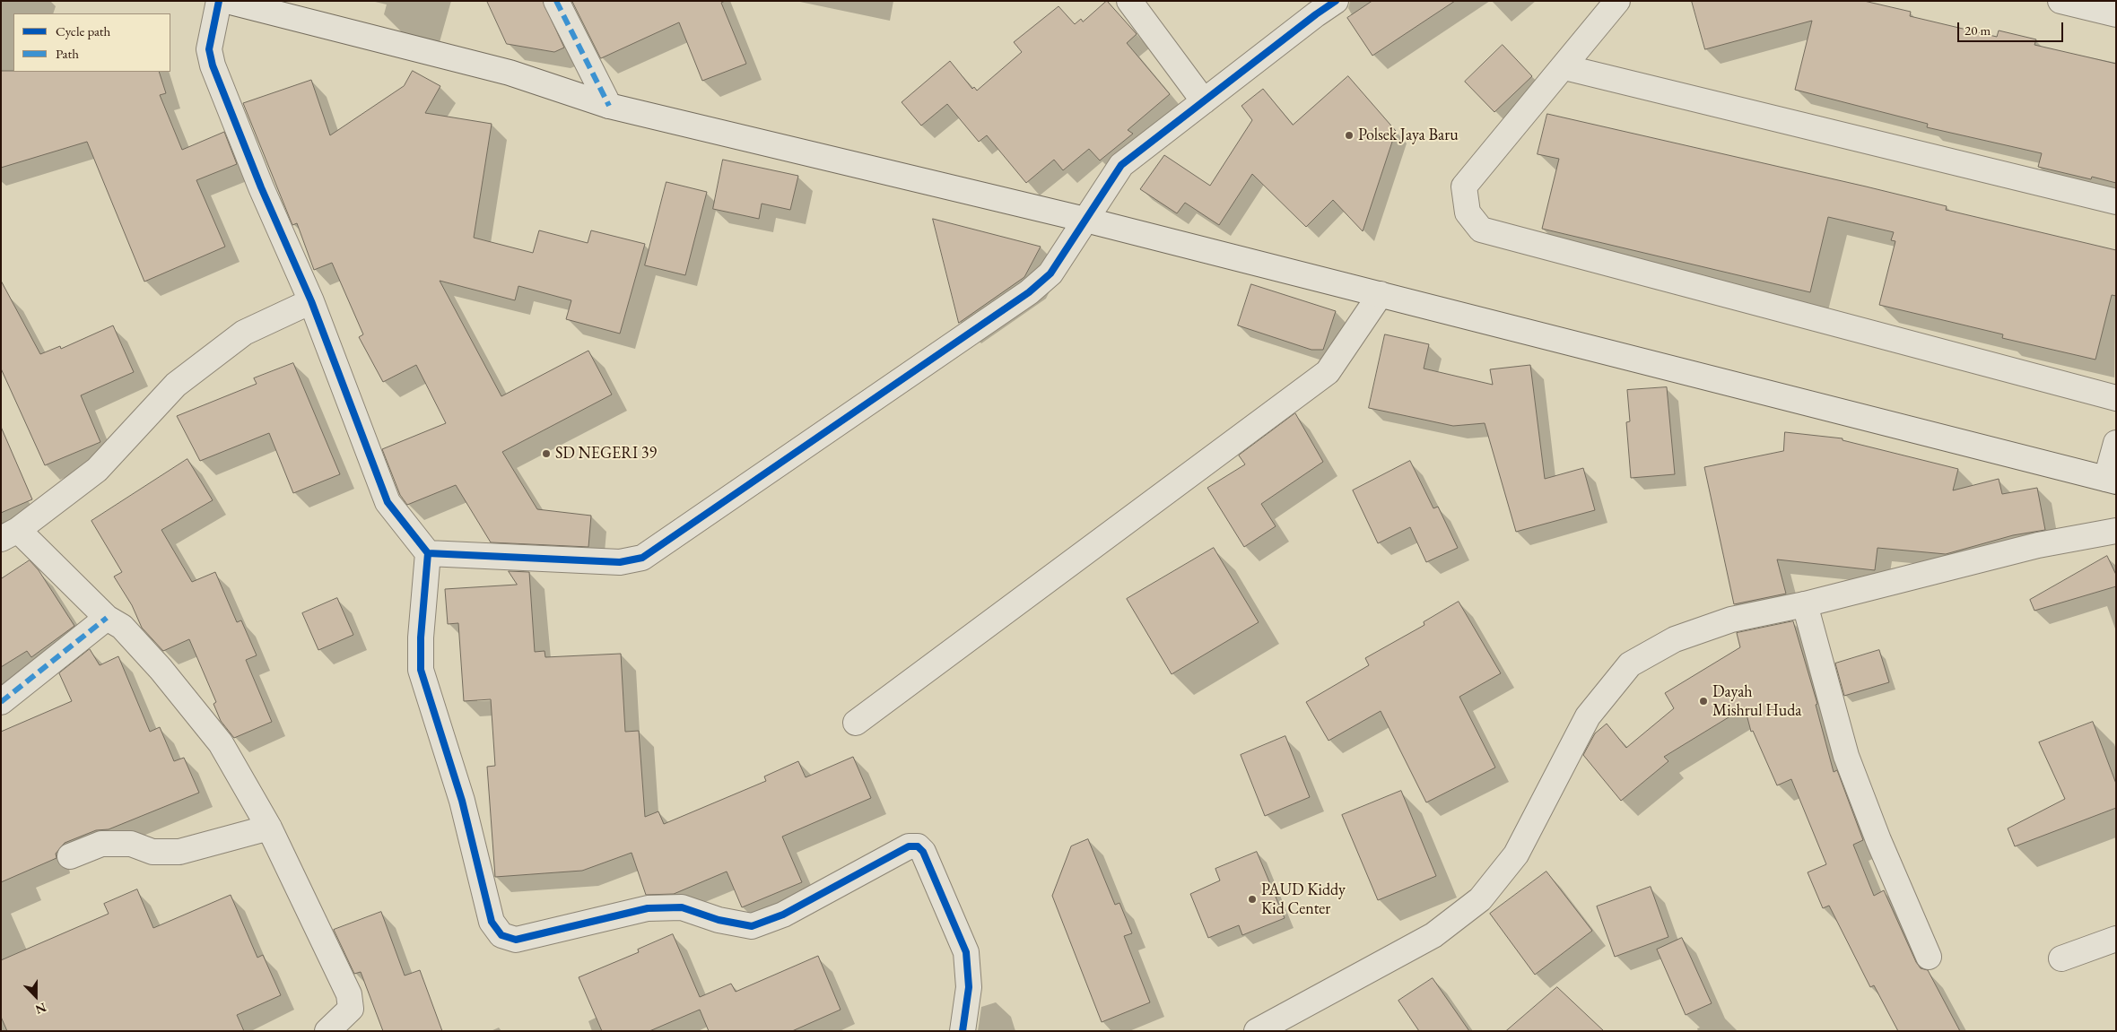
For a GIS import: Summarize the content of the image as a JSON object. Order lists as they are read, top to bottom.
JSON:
{
  "places": [
    "Polsek Jaya Baru",
    "SD NEGERI 39",
    "Dayah Mishrul Huda",
    "PAUD Kiddy Kid Center"
  ],
  "legend": ["Cycle path", "Path"],
  "scale_bar": "20 m",
  "north": "bottom"
}
